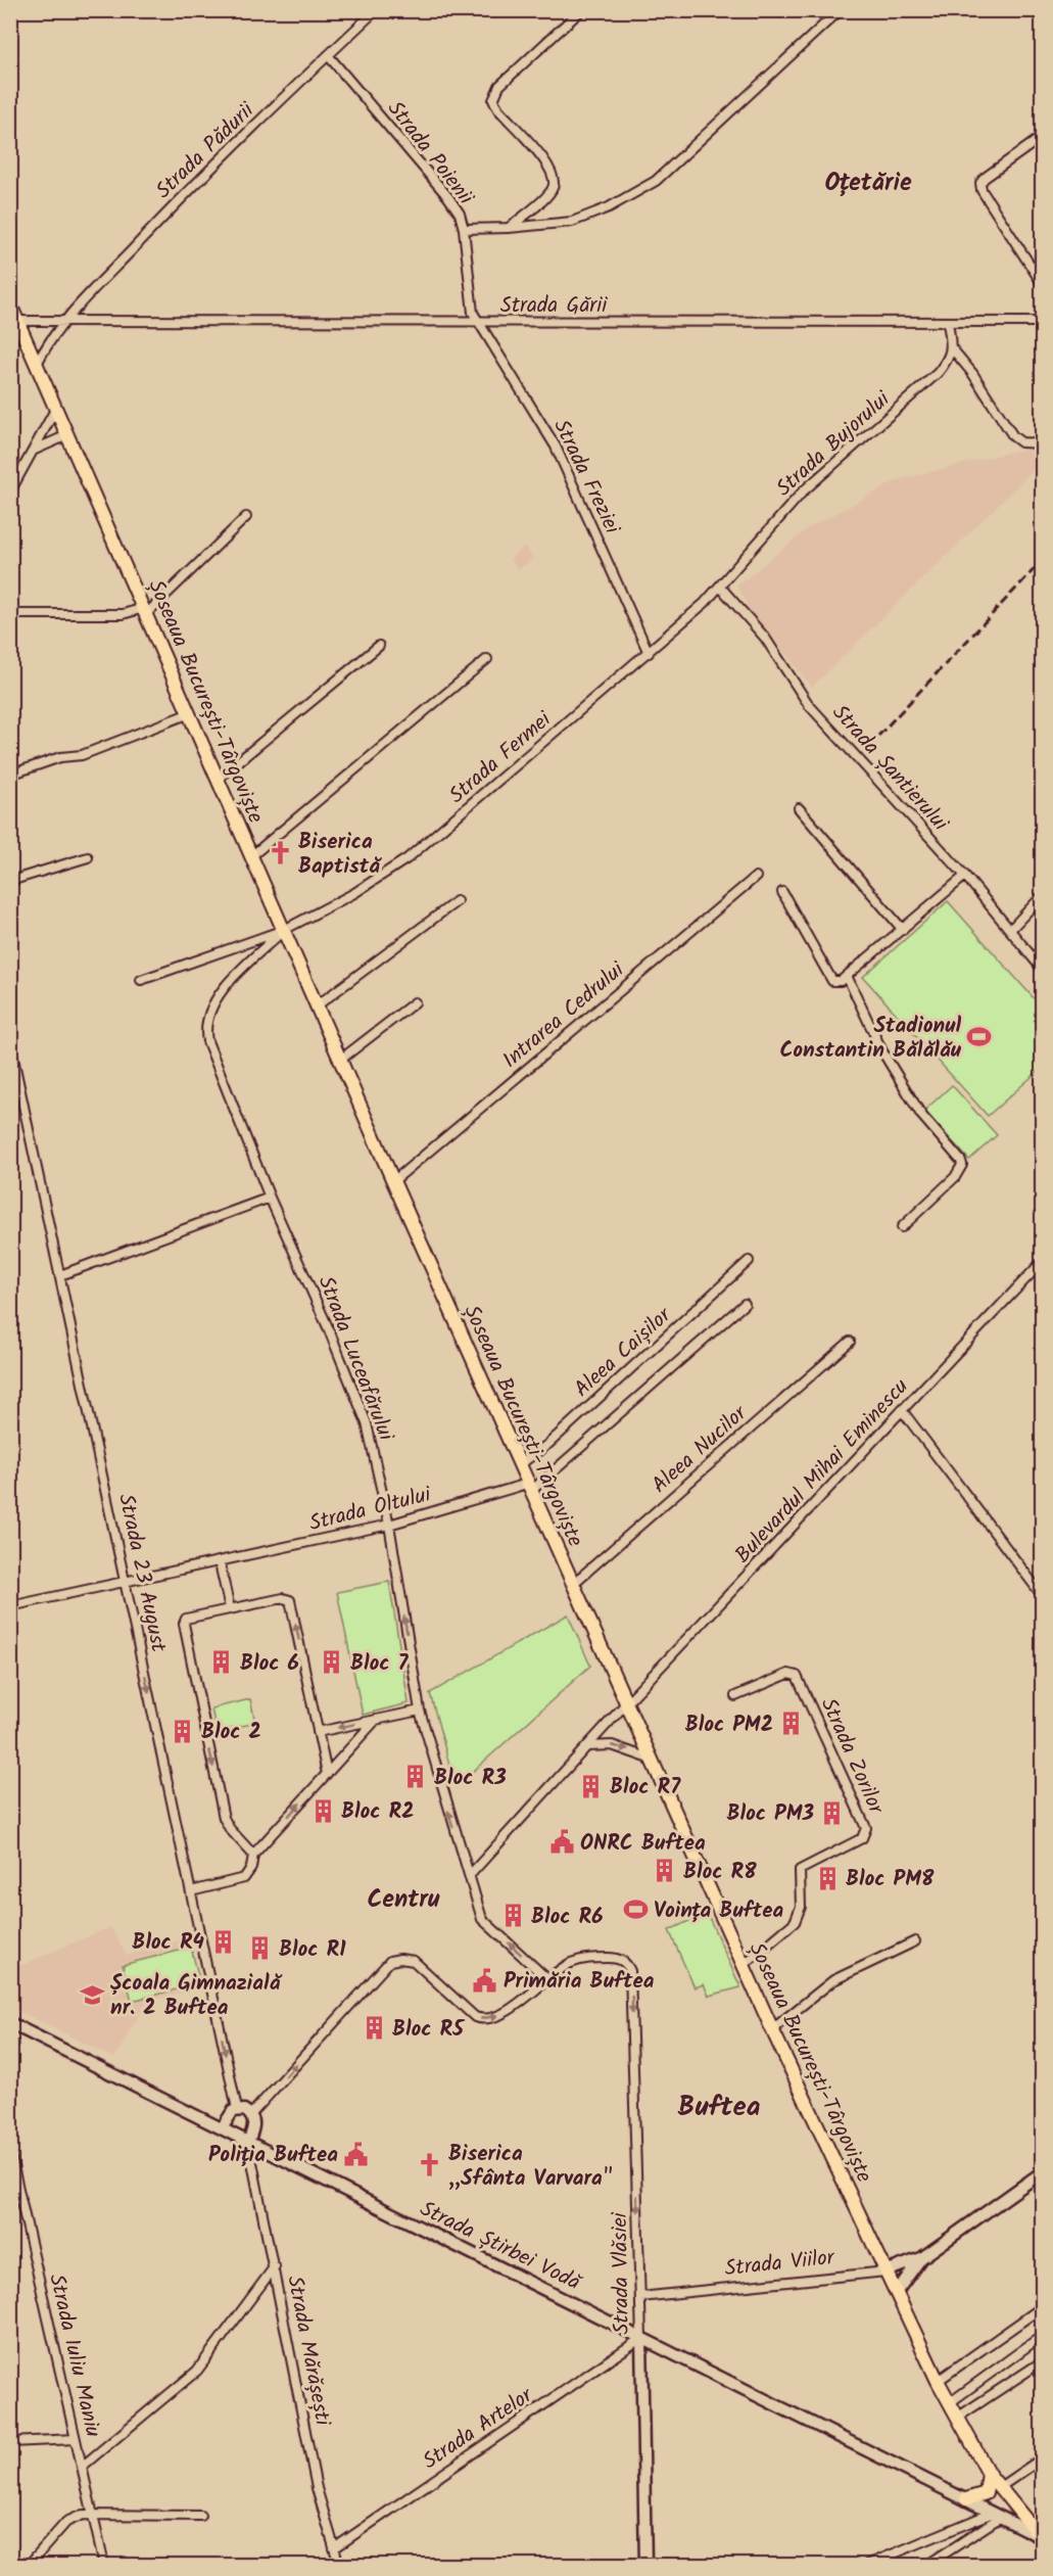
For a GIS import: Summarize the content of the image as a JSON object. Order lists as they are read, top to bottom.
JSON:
{
  "streets": {
    "main road": [
      "Șoseaua București-Târgoviște",
      "Strada Știrbei Vodă",
      "Strada Viilor",
      "Strada Vlăsiei"
    ],
    "street": [
      "Strada Pădurii",
      "Strada Poienii",
      "Strada Gării",
      "Strada Bujorului",
      "Strada Freziei",
      "Strada Fermei",
      "Strada Șantierului",
      "Intrarea Cedrului",
      "Aleea Caișilor",
      "Strada Luceafărului",
      "Aleea Nucilor",
      "Bulevardul Mihai Eminescu",
      "Strada Oltului",
      "Strada 23 August",
      "Strada Zorilor",
      "Strada Mărășești",
      "Strada Iuliu Maniu",
      "Strada Artelor"
    ]
  },
  "crossings": [
    ["Strada Pădurii", "Strada Poienii"],
    ["Strada Pădurii", "Strada Gării"],
    ["Strada Pădurii", "Șoseaua București-Târgoviște"],
    ["Strada Poienii", "Strada Gării"],
    ["Strada Poienii", "Strada Freziei"],
    ["Strada Gării", "Strada Freziei"],
    ["Strada Gării", "Șoseaua București-Târgoviște"],
    ["Strada Bujorului", "Strada Fermei"],
    ["Strada Bujorului", "Strada Șantierului"],
    ["Strada Freziei", "Strada Fermei"],
    ["Șoseaua București-Târgoviște", "Strada Fermei"],
    ["Șoseaua București-Târgoviște", "Intrarea Cedrului"],
    ["Șoseaua București-Târgoviște", "Aleea Caișilor"],
    ["Șoseaua București-Târgoviște", "Strada Luceafărului"],
    ["Șoseaua București-Târgoviște", "Aleea Nucilor"],
    ["Șoseaua București-Târgoviște", "Bulevardul Mihai Eminescu"],
    ["Șoseaua București-Târgoviște", "Strada Oltului"],
    ["Șoseaua București-Târgoviște", "Strada Zorilor"],
    ["Șoseaua București-Târgoviște", "Strada Știrbei Vodă"],
    ["Șoseaua București-Târgoviște", "Strada Viilor"],
    ["Strada Fermei", "Strada Șantierului"],
    ["Strada Fermei", "Strada Luceafărului"],
    ["Strada Luceafărului", "Bulevardul Mihai Eminescu"],
    ["Strada Luceafărului", "Strada Oltului"],
    ["Strada Luceafărului", "Strada Vlăsiei"],
    ["Strada Oltului", "Strada 23 August"],
    ["Strada Știrbei Vodă", "Strada Vlăsiei"],
    ["Strada Știrbei Vodă", "Strada Mărășești"],
    ["Strada Știrbei Vodă", "Strada Artelor"],
    ["Strada Viilor", "Strada Vlăsiei"],
    ["Strada Vlăsiei", "Strada Artelor"],
    ["Strada Mărășești", "Strada Artelor"]
  ],
  "one_way": ["Strada Luceafărului", "Strada 23 August"],
  "districts": ["Oțetărie", "Centru", "Buftea"],
  "places": {
    "church": ["Biserica Baptistă", "Biserica „Sfânta Varvara\""],
    "sports": ["Stadionul Constantin Bălălău", "Voința Buftea"],
    "building": [
      "Bloc 6",
      "Bloc 7",
      "Bloc PM2",
      "Bloc 2",
      "Bloc R3",
      "Bloc R7",
      "Bloc R2",
      "Bloc PM3",
      "Bloc R8",
      "Bloc PM8",
      "Bloc R6",
      "Bloc R4",
      "Bloc R1",
      "Bloc R5"
    ],
    "public building": ["ONRC Buftea", "Primăria Buftea", "Poliția Buftea"],
    "school or university": ["Școala Gimnazială nr. 2 Buftea"]
  }
}
